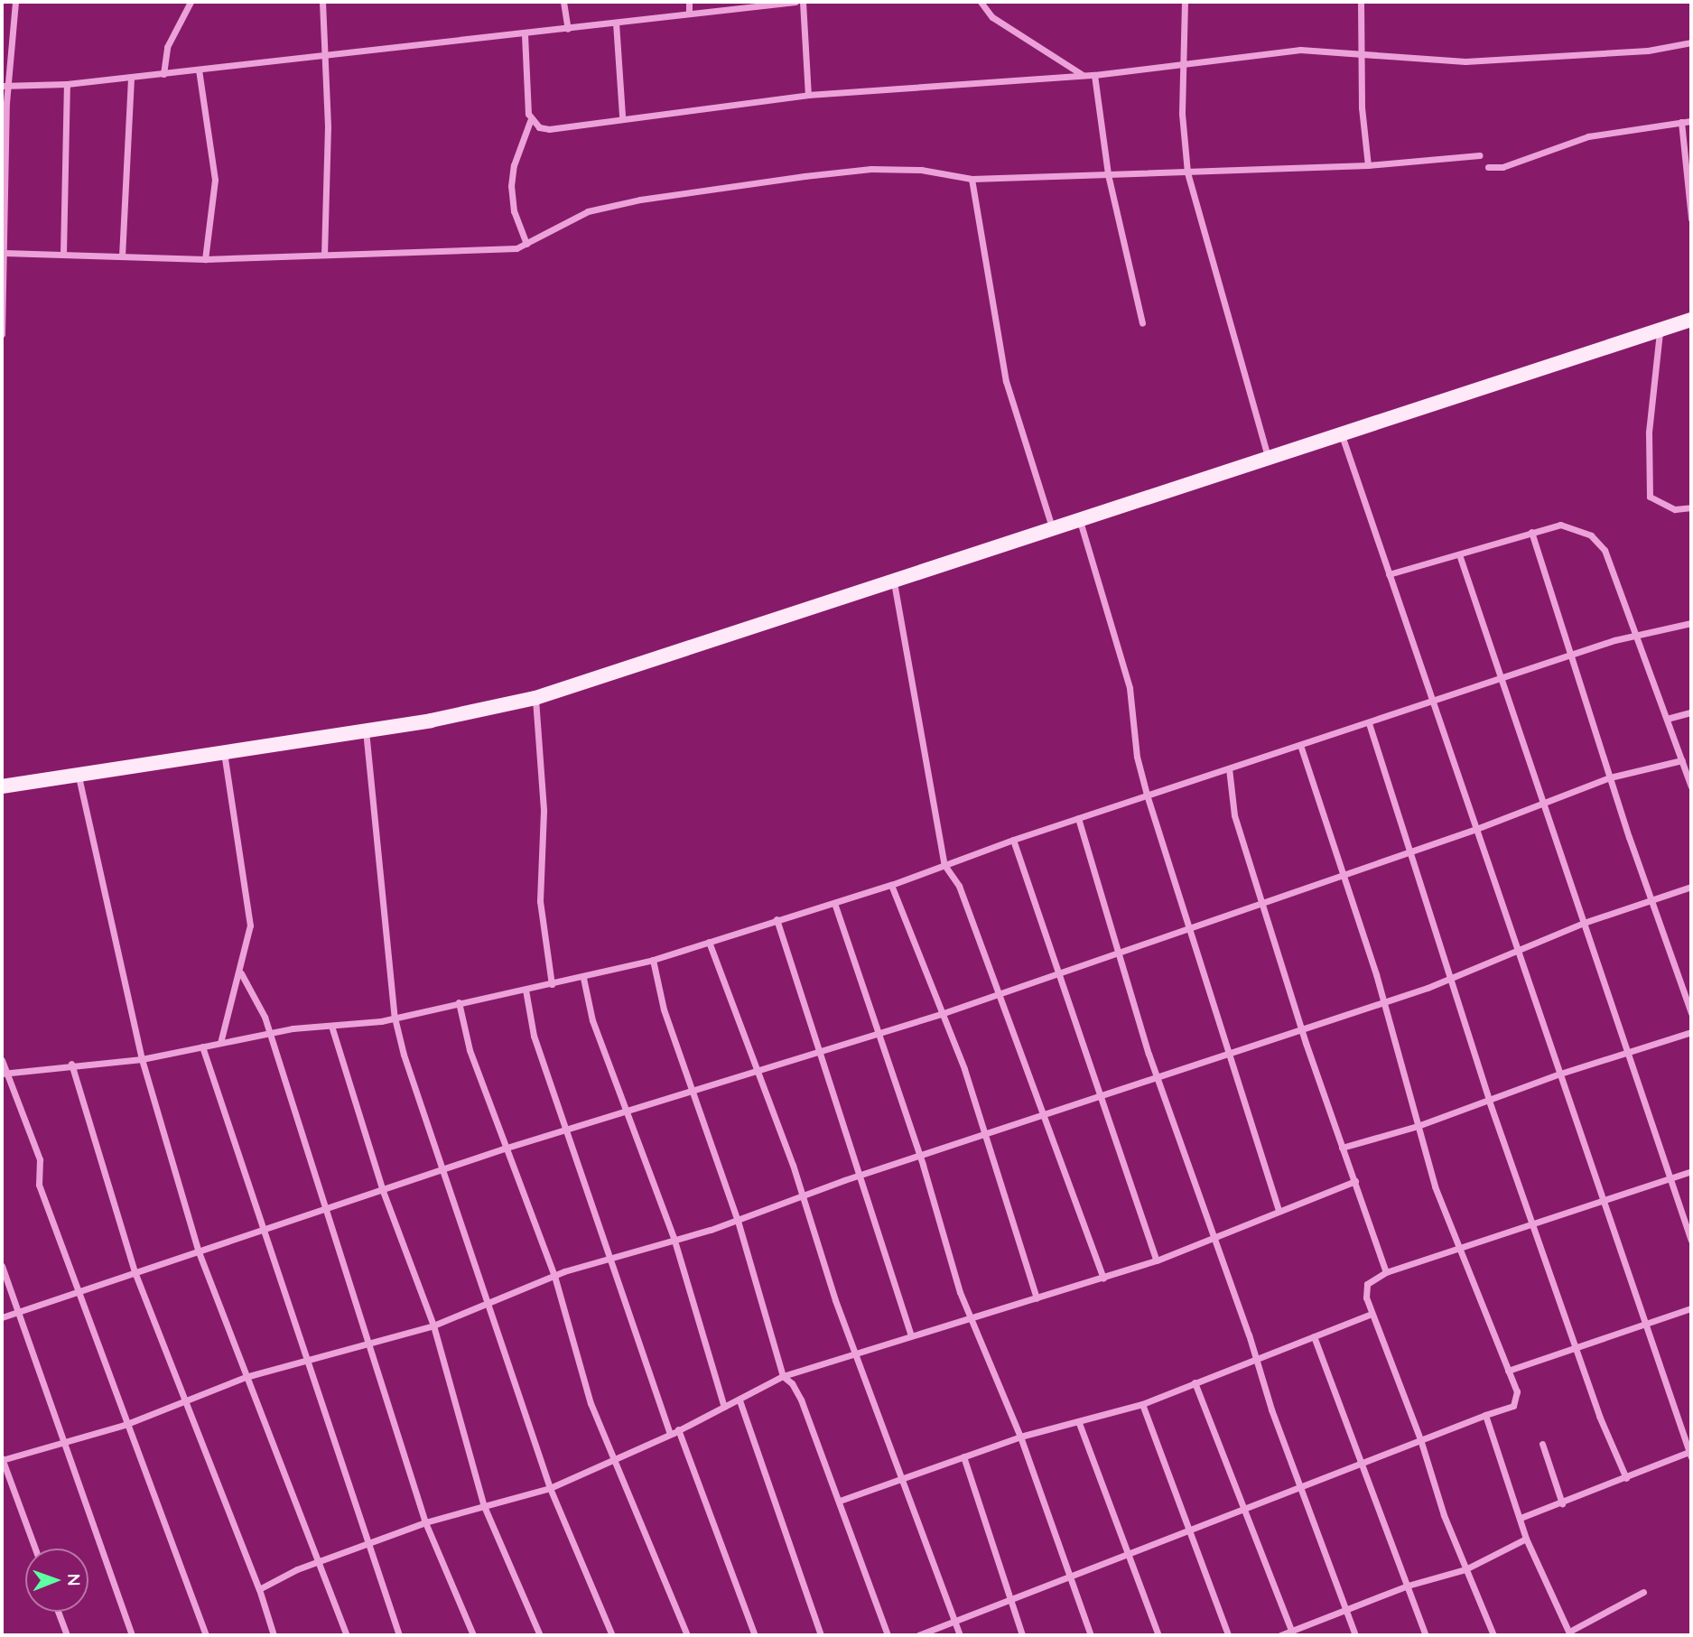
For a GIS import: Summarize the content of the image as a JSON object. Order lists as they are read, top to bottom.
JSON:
{
  "north": "right"
}
